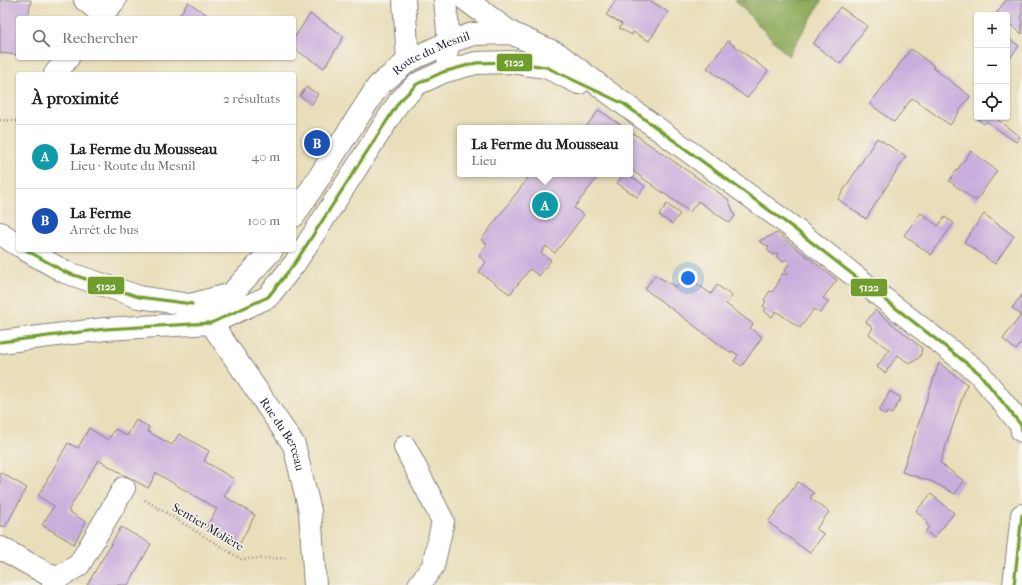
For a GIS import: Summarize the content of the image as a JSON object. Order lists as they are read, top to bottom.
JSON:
{
  "streets": {
    "street": ["Route du Mesnil", "Rue du Berceau"],
    "path": ["Sentier Molière"]
  },
  "crossings": [
    ["Route du Mesnil", "Rue du Berceau"],
    ["Rue du Berceau", "Sentier Molière"]
  ],
  "lines": ["transit line 5122"],
  "page": {
    "map_buttons": ["+", "−"],
    "search": "Rechercher",
    "heading": ["À proximité", "2 résultats"],
    "list": [
      {
        "mark": "A",
        "name": "La Ferme du Mousseau",
        "note": "Lieu · Route du Mesnil",
        "value": "40 m"
      },
      {
        "mark": "B",
        "name": "La Ferme",
        "note": "Arrêt de bus",
        "value": "100 m"
      }
    ],
    "popup": ["La Ferme du Mousseau", "Lieu"],
    "pins": ["B", "A"]
  }
}
